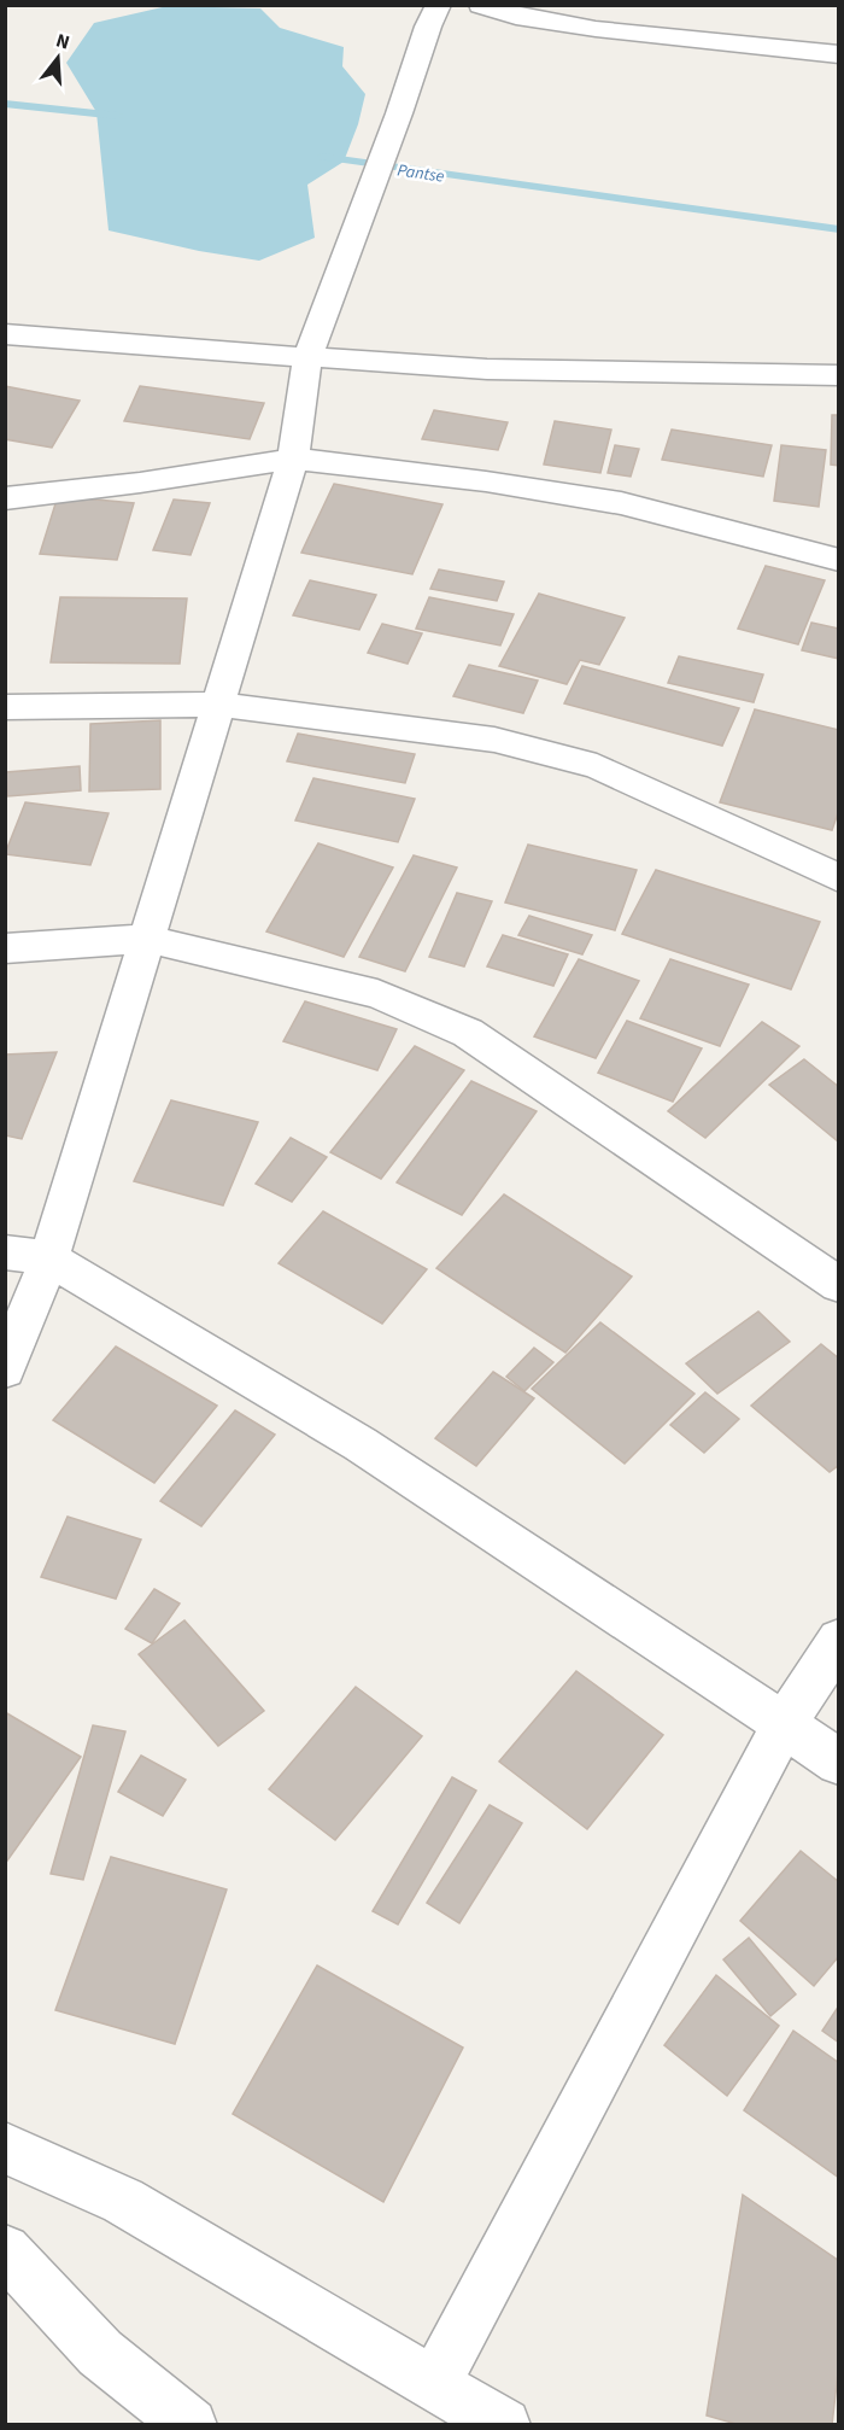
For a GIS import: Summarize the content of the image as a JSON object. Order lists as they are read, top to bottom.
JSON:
{
  "water": ["Pantse"],
  "north": "top"
}
